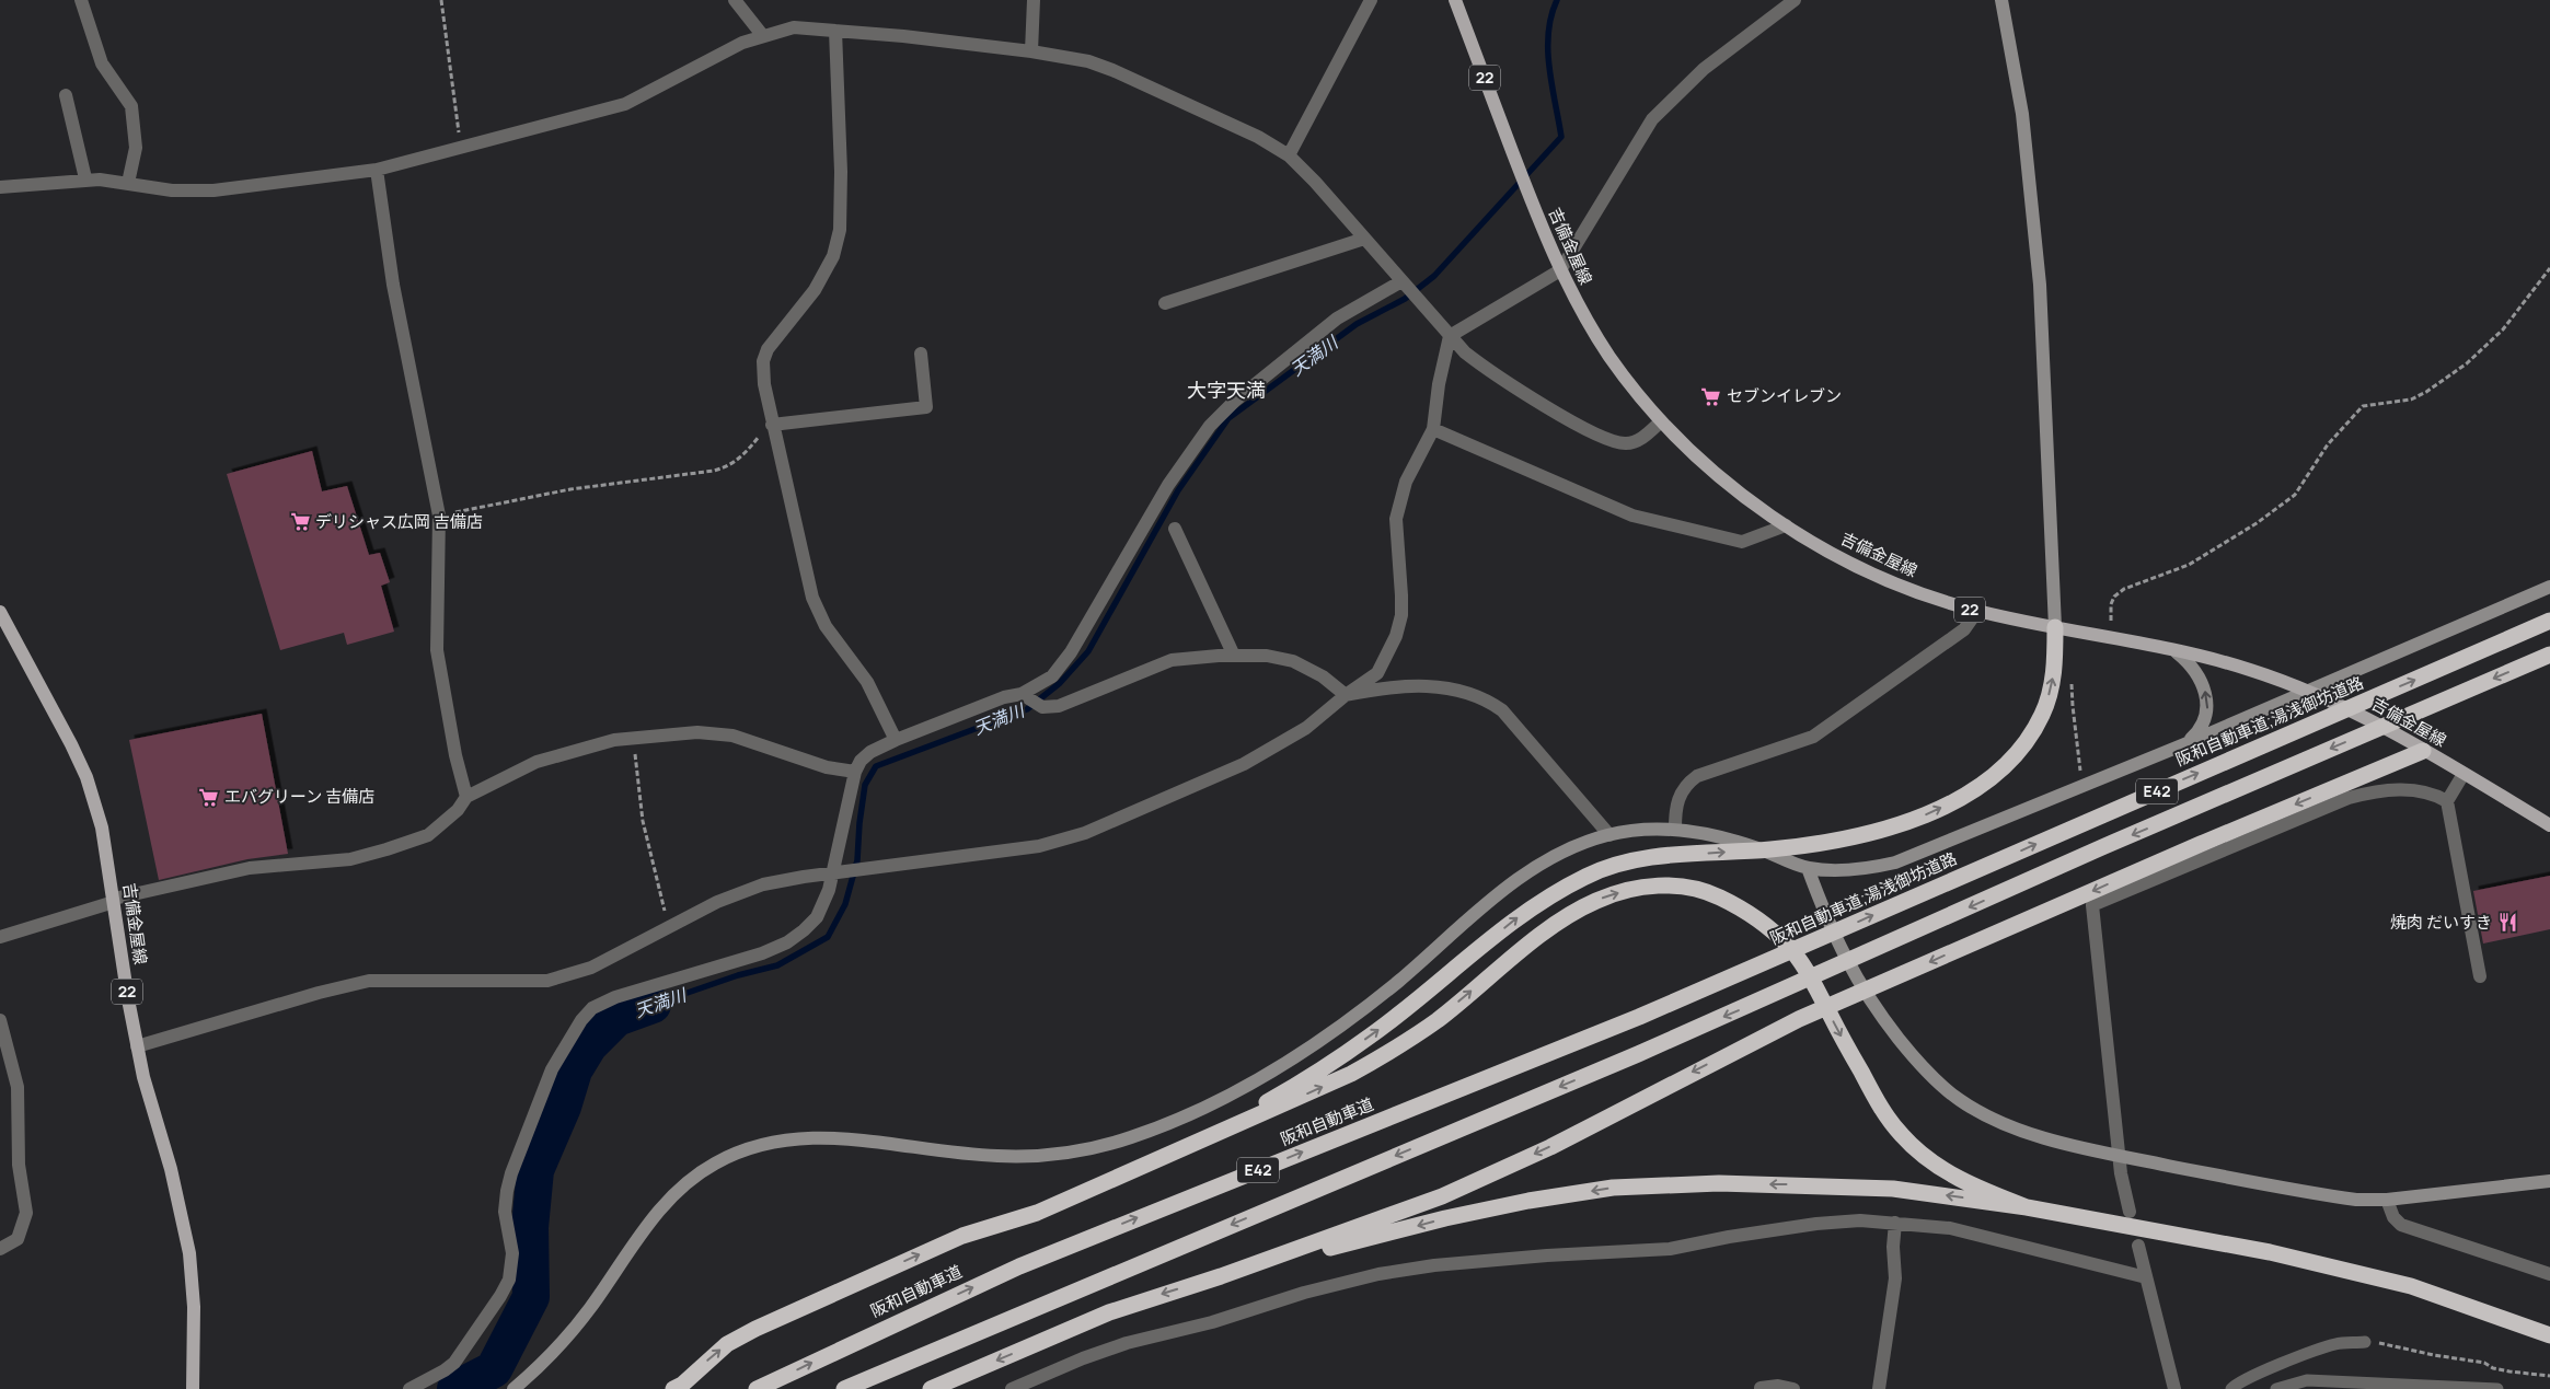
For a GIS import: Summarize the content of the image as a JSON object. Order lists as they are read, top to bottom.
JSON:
{
  "streets": {
    "highway": ["阪和自動車道;湯浅御坊道路", "E42", "阪和自動車道"],
    "main road": ["22", "吉備金屋線"]
  },
  "crossings": [
    ["阪和自動車道;湯浅御坊道路", "阪和自動車道"]
  ],
  "districts": ["大字天満"],
  "water": ["天満川"],
  "places": {
    "supermarket": ["セブンイレブン", "デリシャス広岡 吉備店", "エバグリーン 吉備店"],
    "restaurant": ["焼肉 だいすき"]
  }
}
